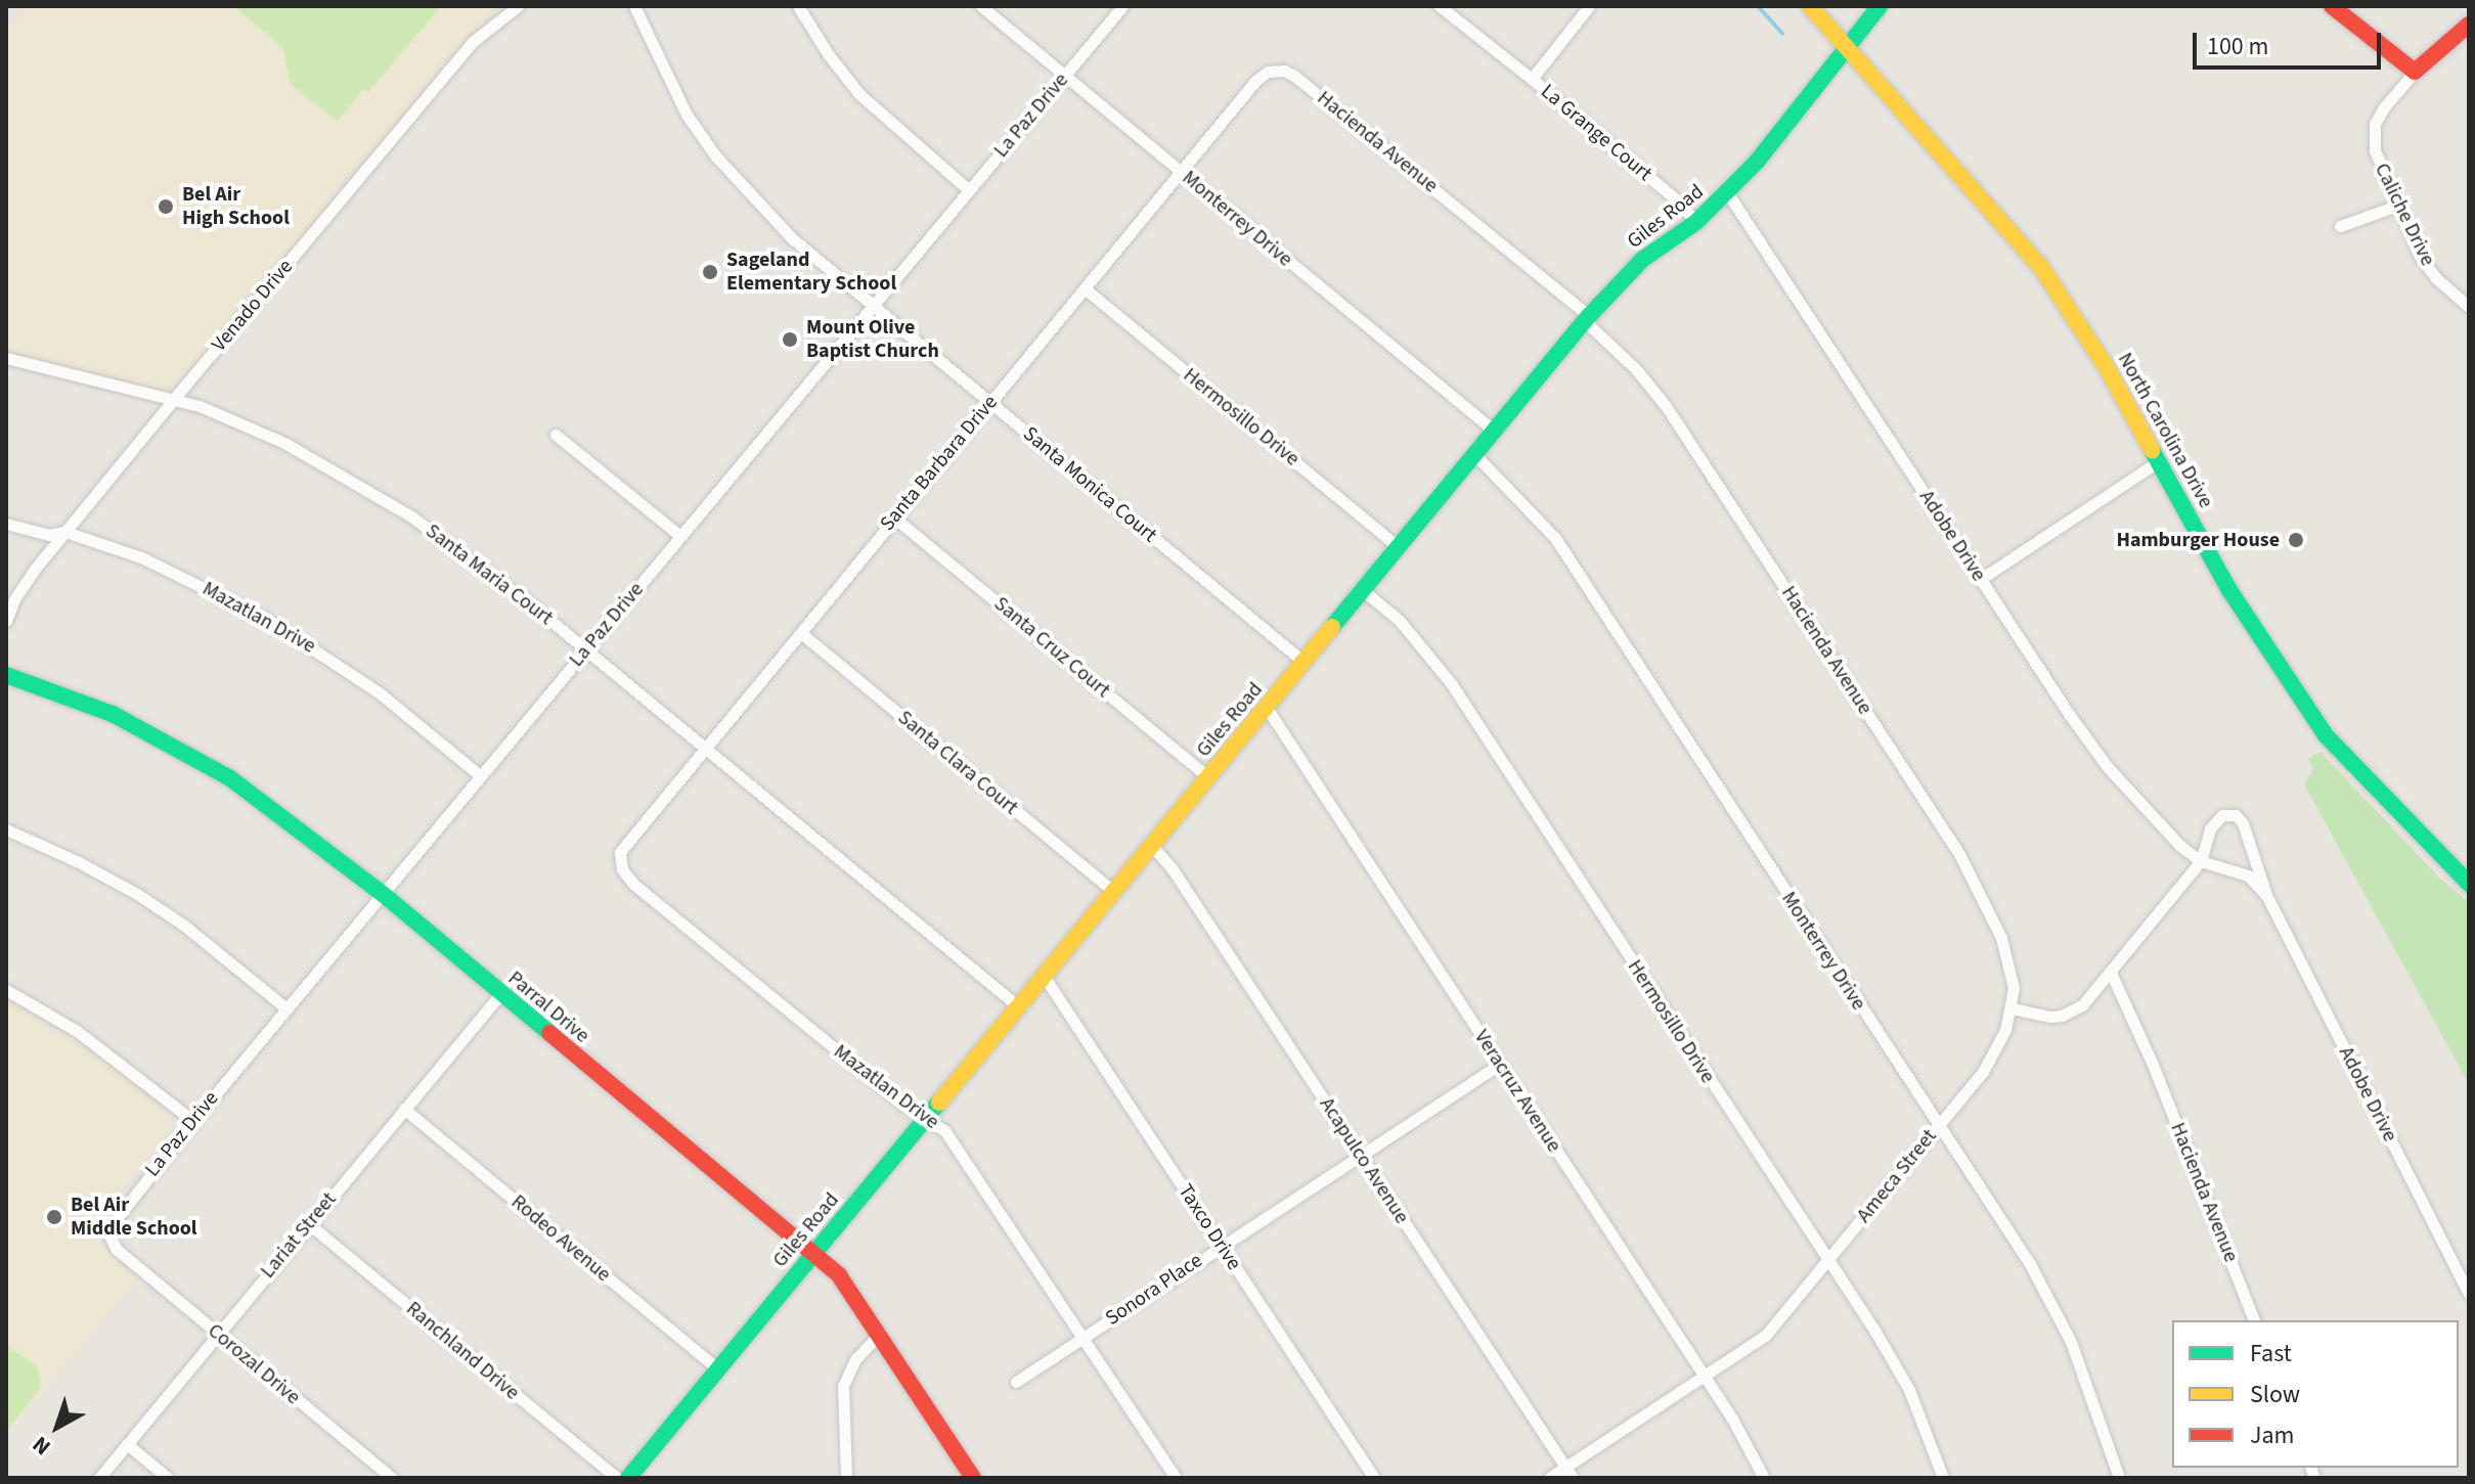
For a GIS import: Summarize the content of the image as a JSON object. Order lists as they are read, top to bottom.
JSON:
{
  "streets": {
    "street": [
      "La Paz Drive",
      "La Grange Court",
      "Hacienda Avenue",
      "Caliche Drive",
      "Giles Road",
      "Monterrey Drive",
      "Venado Drive",
      "Hermosillo Drive",
      "North Carolina Drive",
      "Santa Barbara Drive",
      "Santa Monica Court",
      "Adobe Drive",
      "Santa Maria Court",
      "Mazatlan Drive",
      "Santa Cruz Court",
      "Santa Clara Court",
      "Parral Drive",
      "Veracruz Avenue",
      "Acapulco Avenue",
      "Ameca Street",
      "Taxco Drive",
      "Lariat Street",
      "Rodeo Avenue",
      "Sonora Place",
      "Ranchland Drive",
      "Corozal Drive"
    ]
  },
  "crossings": [
    ["La Paz Drive", "Monterrey Drive"],
    ["La Paz Drive", "Santa Monica Court"],
    ["La Paz Drive", "Santa Maria Court"],
    ["La Paz Drive", "Mazatlan Drive"],
    ["La Paz Drive", "Parral Drive"],
    ["La Paz Drive", "Corozal Drive"],
    ["La Grange Court", "Giles Road"],
    ["Hacienda Avenue", "Giles Road"],
    ["Hacienda Avenue", "Santa Barbara Drive"],
    ["Hacienda Avenue", "Ameca Street"],
    ["Giles Road", "Monterrey Drive"],
    ["Giles Road", "Hermosillo Drive"],
    ["Giles Road", "North Carolina Drive"],
    ["Giles Road", "Santa Monica Court"],
    ["Giles Road", "Adobe Drive"],
    ["Giles Road", "Santa Maria Court"],
    ["Giles Road", "Mazatlan Drive"],
    ["Giles Road", "Santa Cruz Court"],
    ["Giles Road", "Santa Clara Court"],
    ["Giles Road", "Parral Drive"],
    ["Giles Road", "Veracruz Avenue"],
    ["Giles Road", "Acapulco Avenue"],
    ["Giles Road", "Taxco Drive"],
    ["Giles Road", "Rodeo Avenue"],
    ["Monterrey Drive", "Santa Barbara Drive"],
    ["Monterrey Drive", "Ameca Street"],
    ["Venado Drive", "Santa Maria Court"],
    ["Venado Drive", "Mazatlan Drive"],
    ["Hermosillo Drive", "Santa Barbara Drive"],
    ["Hermosillo Drive", "Ameca Street"],
    ["Santa Barbara Drive", "Santa Monica Court"],
    ["Santa Barbara Drive", "Santa Maria Court"],
    ["Santa Barbara Drive", "Mazatlan Drive"],
    ["Santa Barbara Drive", "Santa Cruz Court"],
    ["Santa Barbara Drive", "Santa Clara Court"],
    ["Mazatlan Drive", "Sonora Place"],
    ["Parral Drive", "Lariat Street"],
    ["Veracruz Avenue", "Ameca Street"],
    ["Veracruz Avenue", "Sonora Place"],
    ["Acapulco Avenue", "Ameca Street"],
    ["Acapulco Avenue", "Sonora Place"],
    ["Taxco Drive", "Sonora Place"],
    ["Lariat Street", "Rodeo Avenue"],
    ["Lariat Street", "Ranchland Drive"],
    ["Lariat Street", "Corozal Drive"]
  ],
  "places": [
    "Bel Air High School",
    "Sageland Elementary School",
    "Mount Olive Baptist Church",
    "Hamburger House",
    "Bel Air Middle School"
  ],
  "legend": ["Fast", "Slow", "Jam"],
  "scale_bar": "100 m",
  "north": "bottom left"
}
